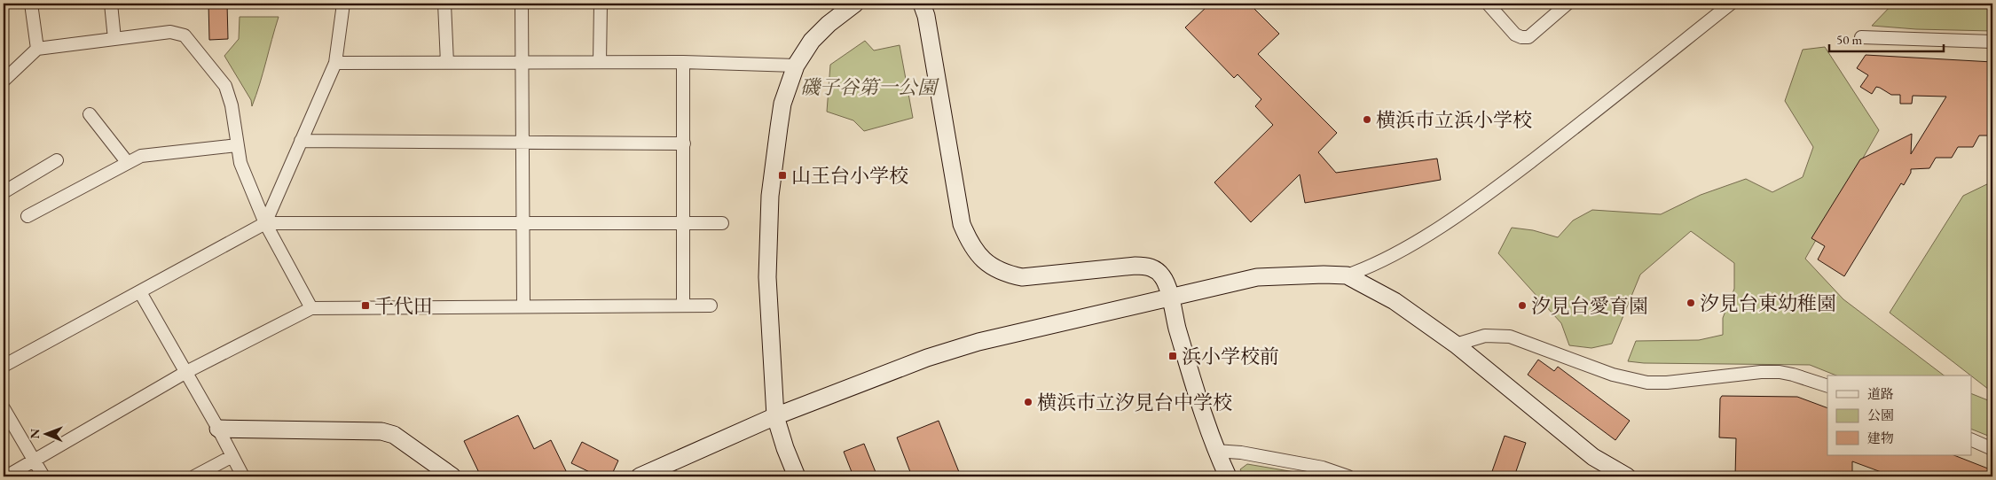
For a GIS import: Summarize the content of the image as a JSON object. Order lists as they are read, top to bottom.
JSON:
{
  "parks": ["磯子谷第一公園"],
  "places": {
    "other": [
      "横浜市立浜小学校",
      "汐見台東幼稚園",
      "汐見台愛育園",
      "横浜市立汐見台中学校"
    ],
    "transit": ["山王台小学校", "千代田", "浜小学校前"]
  },
  "legend": ["道路", "公園", "建物"],
  "scale_bar": "50 m",
  "north": "left"
}
